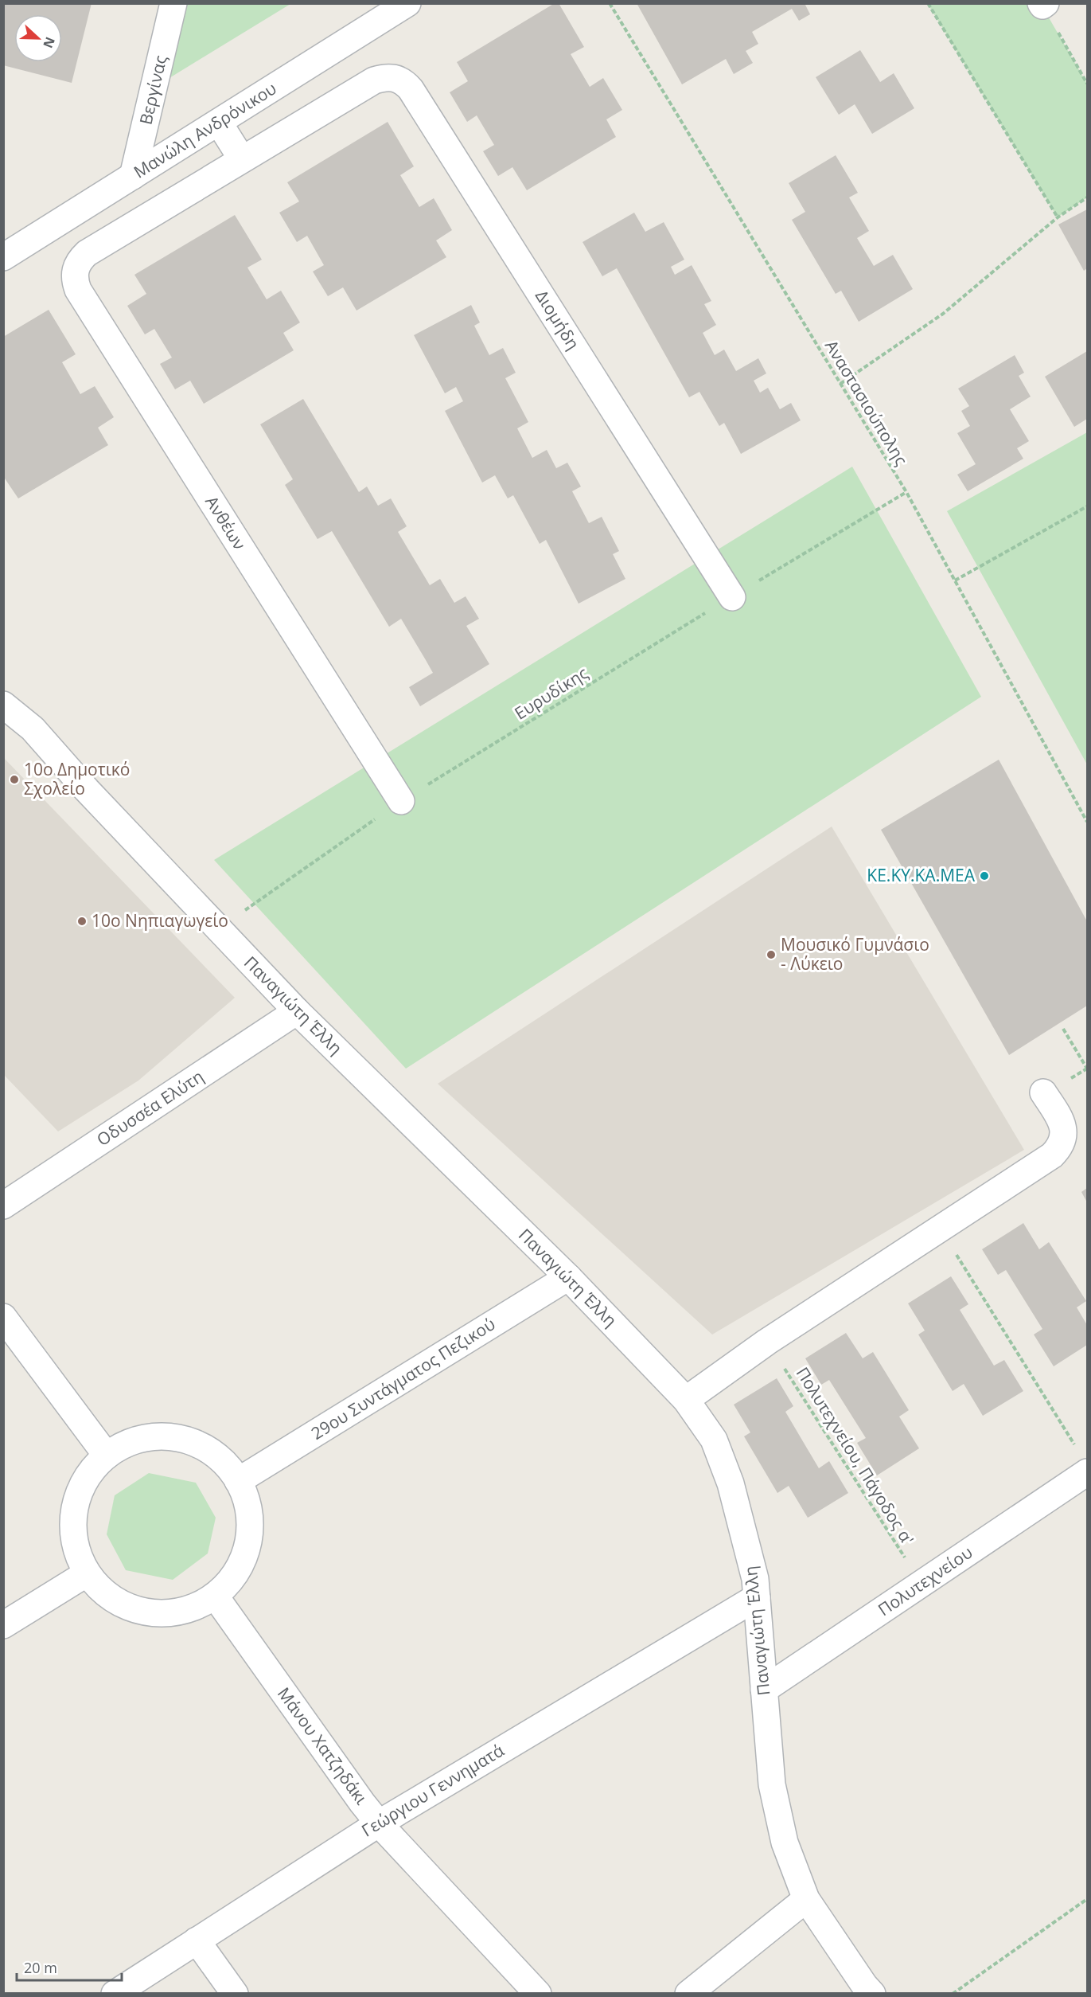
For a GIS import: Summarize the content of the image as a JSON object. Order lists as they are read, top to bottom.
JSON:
{
  "streets": {
    "street": [
      "Βεργίνας",
      "Μανώλη Ανδρόνικου",
      "Διομήδη",
      "Ανθέων",
      "Παναγιώτη Έλλη",
      "Οδυσσέα Ελύτη",
      "29ου Συντάγματος Πεζικού",
      "Πολυτεχνείου",
      "Μάνου Χατζηδάκι",
      "Γεώργιου Γεννηματά"
    ],
    "path": ["Αναστασιούπολης", "Ευρυδίκης", "Πολυτεχνείου, Πάγοδος α'"]
  },
  "crossings": [
    ["Βεργίνας", "Μανώλη Ανδρόνικου"],
    ["Διομήδη", "Ανθέων"],
    ["Διομήδη", "Ευρυδίκης"],
    ["Αναστασιούπολης", "Ευρυδίκης"],
    ["Ανθέων", "Ευρυδίκης"],
    ["Ευρυδίκης", "Παναγιώτη Έλλη"],
    ["Παναγιώτη Έλλη", "Οδυσσέα Ελύτη"],
    ["Παναγιώτη Έλλη", "29ου Συντάγματος Πεζικού"],
    ["Παναγιώτη Έλλη", "Πολυτεχνείου"],
    ["Παναγιώτη Έλλη", "Γεώργιου Γεννηματά"],
    ["Πολυτεχνείου, Πάγοδος α'", "Πολυτεχνείου"],
    ["Μάνου Χατζηδάκι", "Γεώργιου Γεννηματά"]
  ],
  "places": [
    "10ο Δημοτικό Σχολείο",
    "ΚΕ.ΚΥ.ΚΑ.ΜΕΑ",
    "10ο Νηπιαγωγείο",
    "Μουσικό Γυμνάσιο - Λύκειο"
  ],
  "scale_bar": "20 m",
  "north": "right"
}
